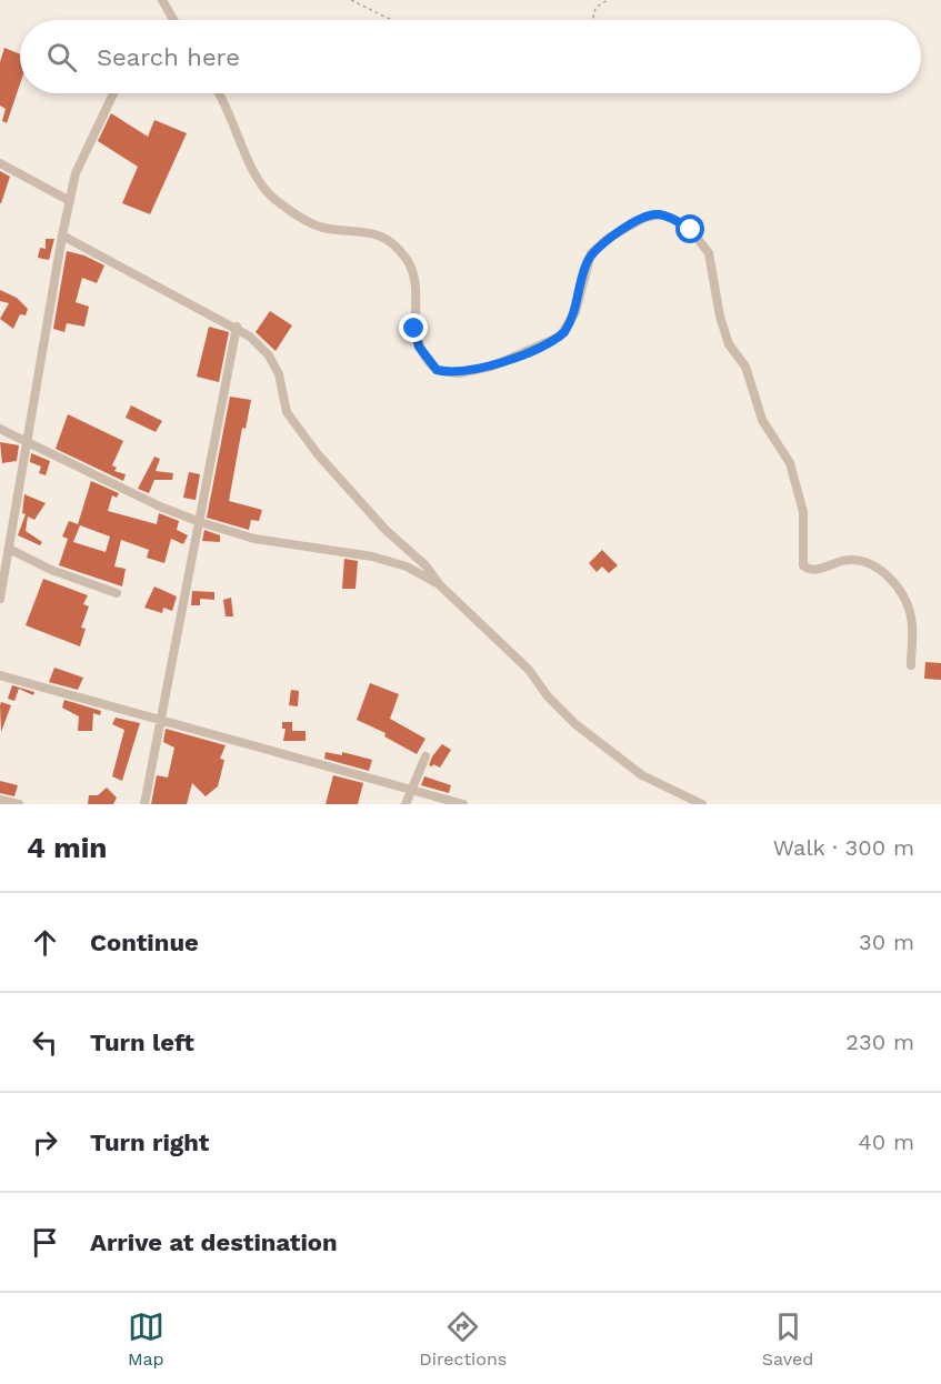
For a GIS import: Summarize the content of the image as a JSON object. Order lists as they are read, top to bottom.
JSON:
{
  "page": {
    "search": "Search here",
    "heading": ["4 min", "Walk · 300 m"],
    "list": [
      ["Continue", "30 m"],
      ["Turn left", "230 m"],
      ["Turn right", "40 m"],
      "Arrive at destination"
    ],
    "nav": ["Map", "Directions", "Saved"]
  }
}
